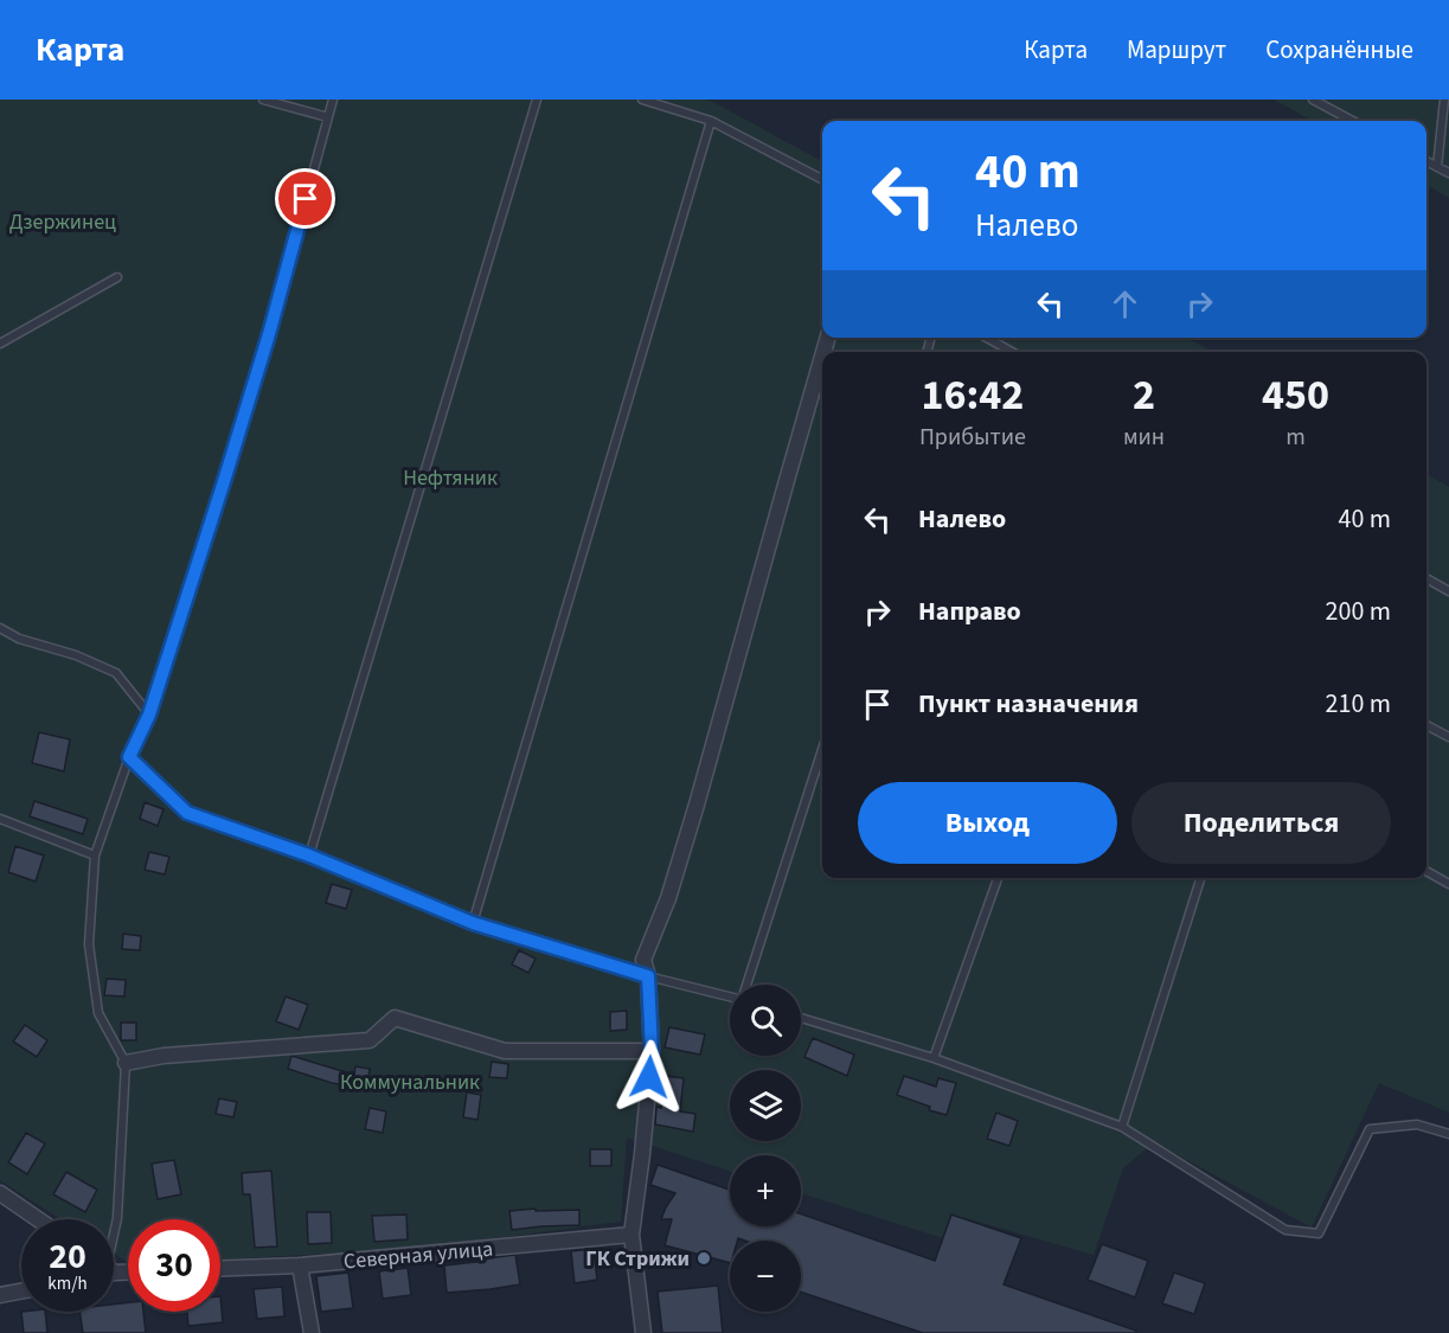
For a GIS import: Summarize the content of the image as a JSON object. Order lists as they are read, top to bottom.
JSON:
{
  "streets": {
    "street": ["Северная улица"]
  },
  "parks": ["Дзержинец", "Нефтяник", "Коммунальник"],
  "places": ["ГК Стрижи"],
  "page": {
    "header": "Карта",
    "nav": ["Карта", "Маршрут", "Сохранённые"],
    "turn": ["40 m", "Налево"],
    "eta": [
      "16:42",
      "Прибытие",
      "2",
      "мин",
      "450",
      "m"
    ],
    "list": [
      {
        "name": "Налево",
        "value": "40 m"
      },
      {
        "name": "Направо",
        "value": "200 m"
      },
      {
        "name": "Пункт назначения",
        "value": "210 m"
      }
    ],
    "buttons": ["Выход", "Поделиться"],
    "map_buttons": ["+", "−"],
    "speed": "20 km/h",
    "limit": "30"
  }
}
